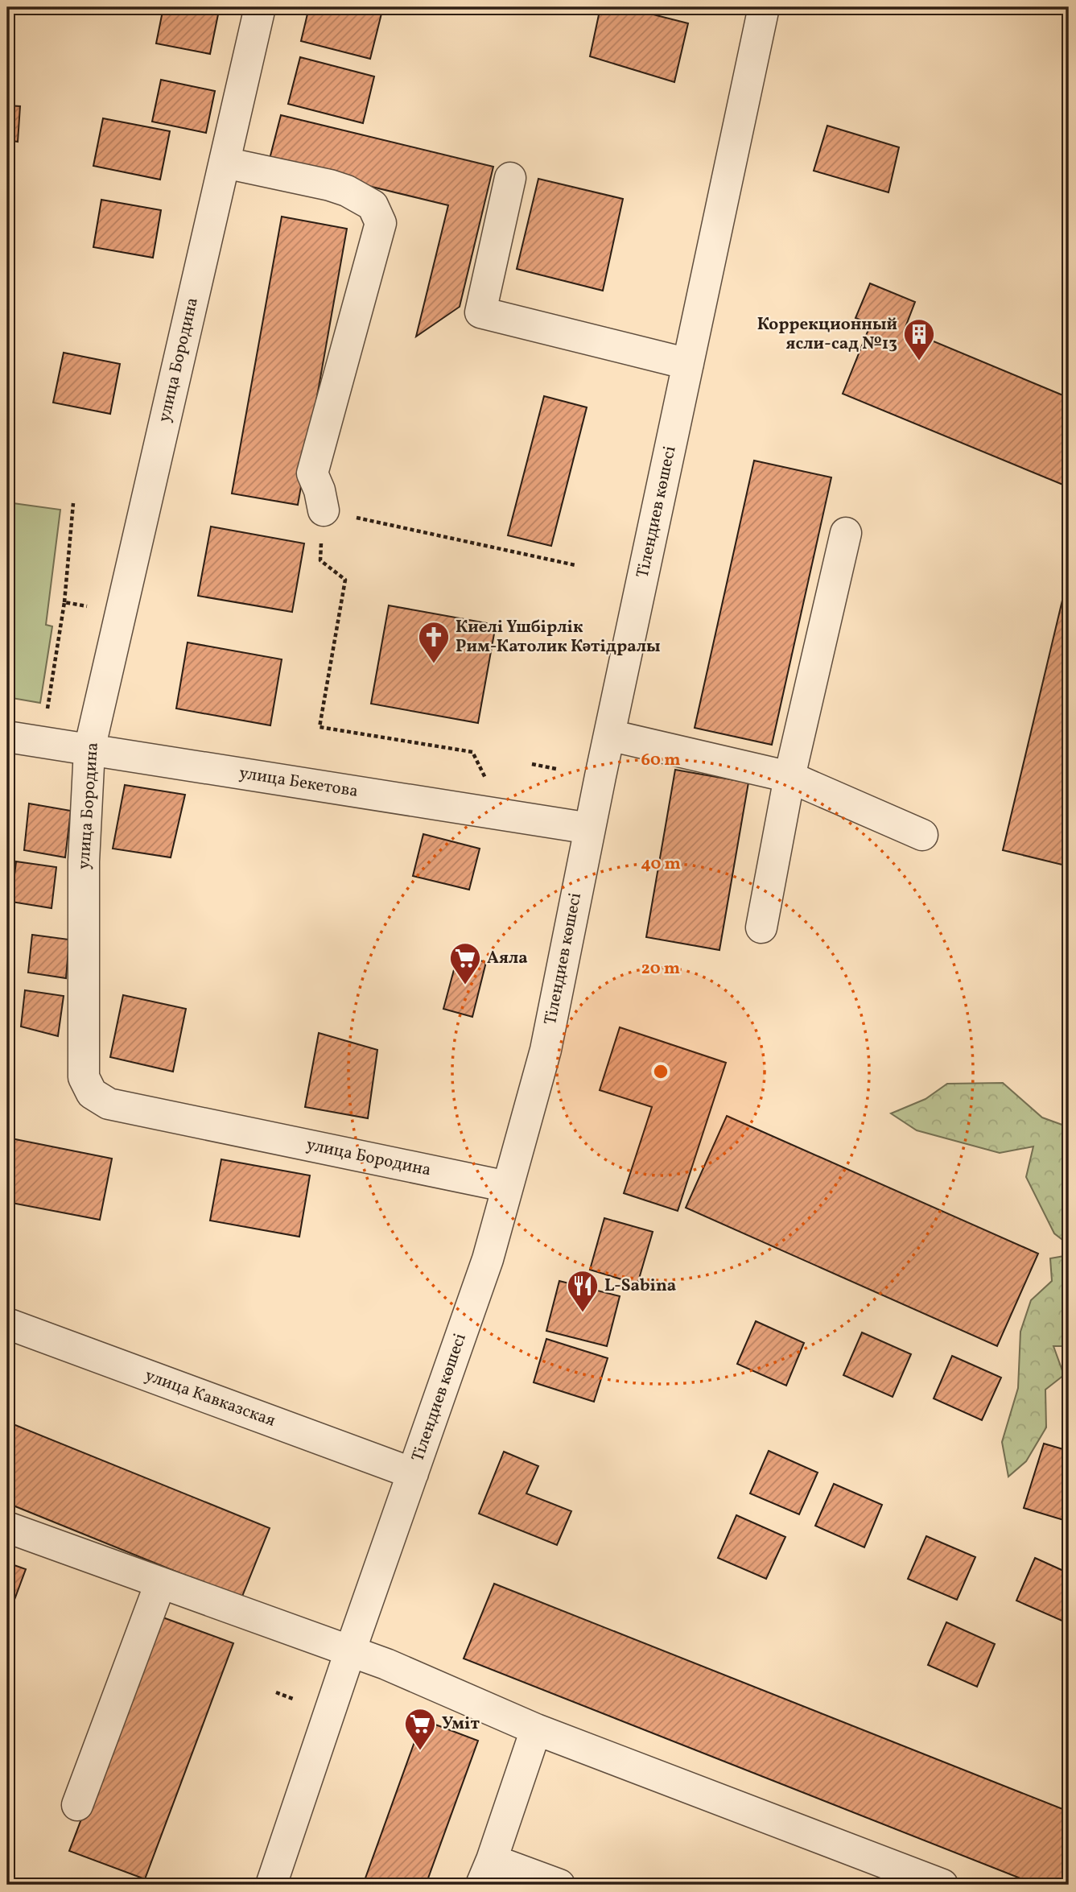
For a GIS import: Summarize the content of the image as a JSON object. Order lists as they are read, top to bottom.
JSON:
{
  "streets": {
    "street": [
      "улица Бородина",
      "Тілендиев көшесі",
      "улица Бекетова",
      "улица Кавказская"
    ]
  },
  "crossings": [
    ["улица Бородина", "Тілендиев көшесі"],
    ["улица Бородина", "улица Бекетова"],
    ["Тілендиев көшесі", "улица Бекетова"],
    ["Тілендиев көшесі", "улица Кавказская"]
  ],
  "places": {
    "building": ["Коррекционный ясли-сад №13"],
    "church": ["Киелі Үшбірлік Рим-Католик Кәтідралы"],
    "supermarket": ["Аяла", "Уміт"],
    "restaurant": ["L-Sabina"]
  },
  "rings": ["60 m", "40 m", "20 m"]
}
